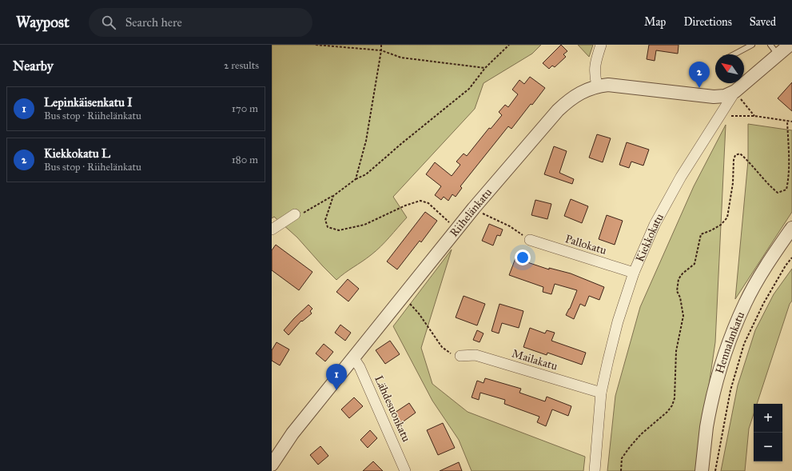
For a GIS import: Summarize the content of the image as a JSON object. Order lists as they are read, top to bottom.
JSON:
{
  "streets": {
    "street": [
      "Riihelänkatu",
      "Kiekkokatu",
      "Pallokatu",
      "Hennalankatu",
      "Mailakatu",
      "Lähdesuonkatu"
    ]
  },
  "crossings": [
    ["Riihelänkatu", "Kiekkokatu"],
    ["Riihelänkatu", "Lähdesuonkatu"],
    ["Kiekkokatu", "Pallokatu"],
    ["Kiekkokatu", "Mailakatu"]
  ],
  "north": "top left",
  "page": {
    "header": "Waypost",
    "search": "Search here",
    "nav": ["Map", "Directions", "Saved"],
    "heading": ["Nearby", "2 results"],
    "pins": ["2", "1"],
    "list": [
      {
        "mark": "1",
        "name": "Lepinkäisenkatu I",
        "note": "Bus stop · Riihelänkatu",
        "value": "170 m"
      },
      {
        "mark": "2",
        "name": "Kiekkokatu L",
        "note": "Bus stop · Riihelänkatu",
        "value": "180 m"
      }
    ],
    "map_buttons": ["+", "−"]
  }
}
